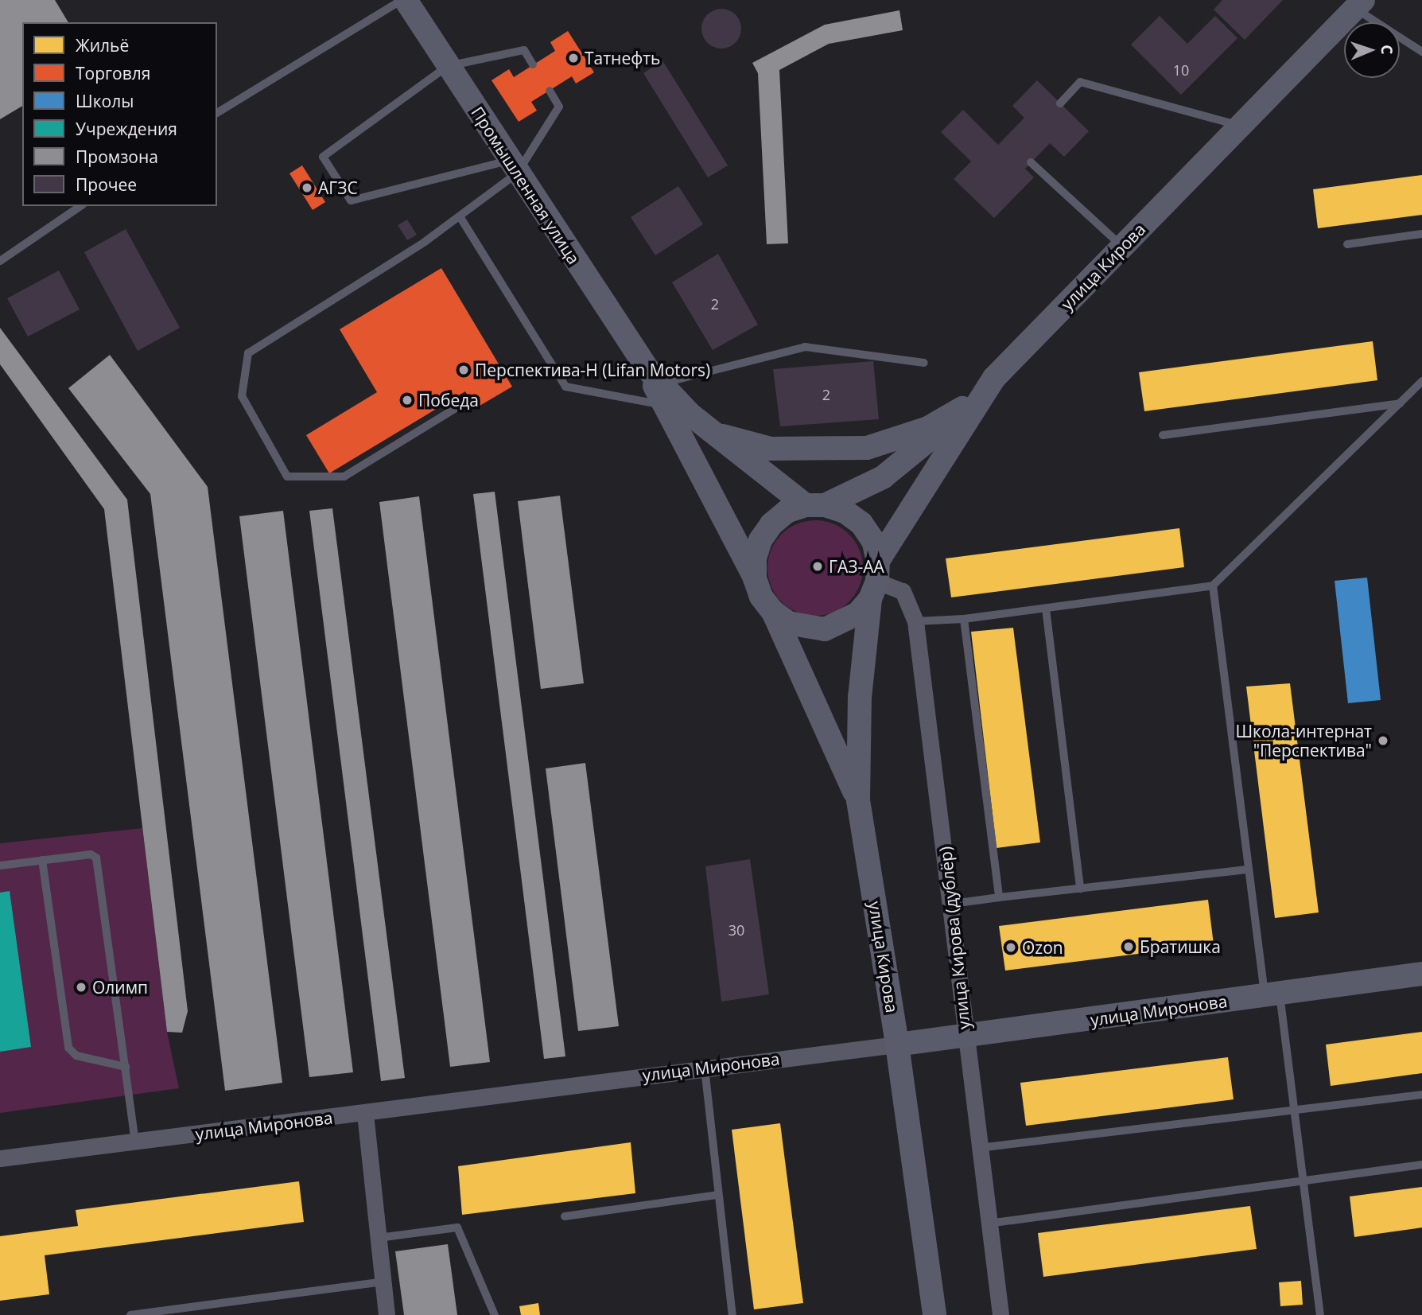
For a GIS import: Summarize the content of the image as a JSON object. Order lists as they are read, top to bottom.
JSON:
{
  "streets": {
    "main road": ["Промышленная улица", "улица Кирова", "улица Миронова"],
    "street": ["улица Кирова (дублёр)"]
  },
  "crossings": [
    ["улица Кирова", "улица Кирова (дублёр)"],
    ["улица Кирова", "улица Миронова"],
    ["улица Кирова (дублёр)", "улица Миронова"]
  ],
  "places": [
    "Татнефть",
    "АГЗС",
    "Перспектива-Н (Lifan Motors)",
    "Победа",
    "ГАЗ-АА",
    "Школа-интернат \"Перспектива\"",
    "Братишка",
    "Ozon",
    "Олимп"
  ],
  "house_numbers": [
    "10",
    "2",
    "2",
    "30"
  ],
  "legend": [
    "Жильё",
    "Торговля",
    "Школы",
    "Учреждения",
    "Промзона",
    "Прочее"
  ],
  "north": "right"
}
